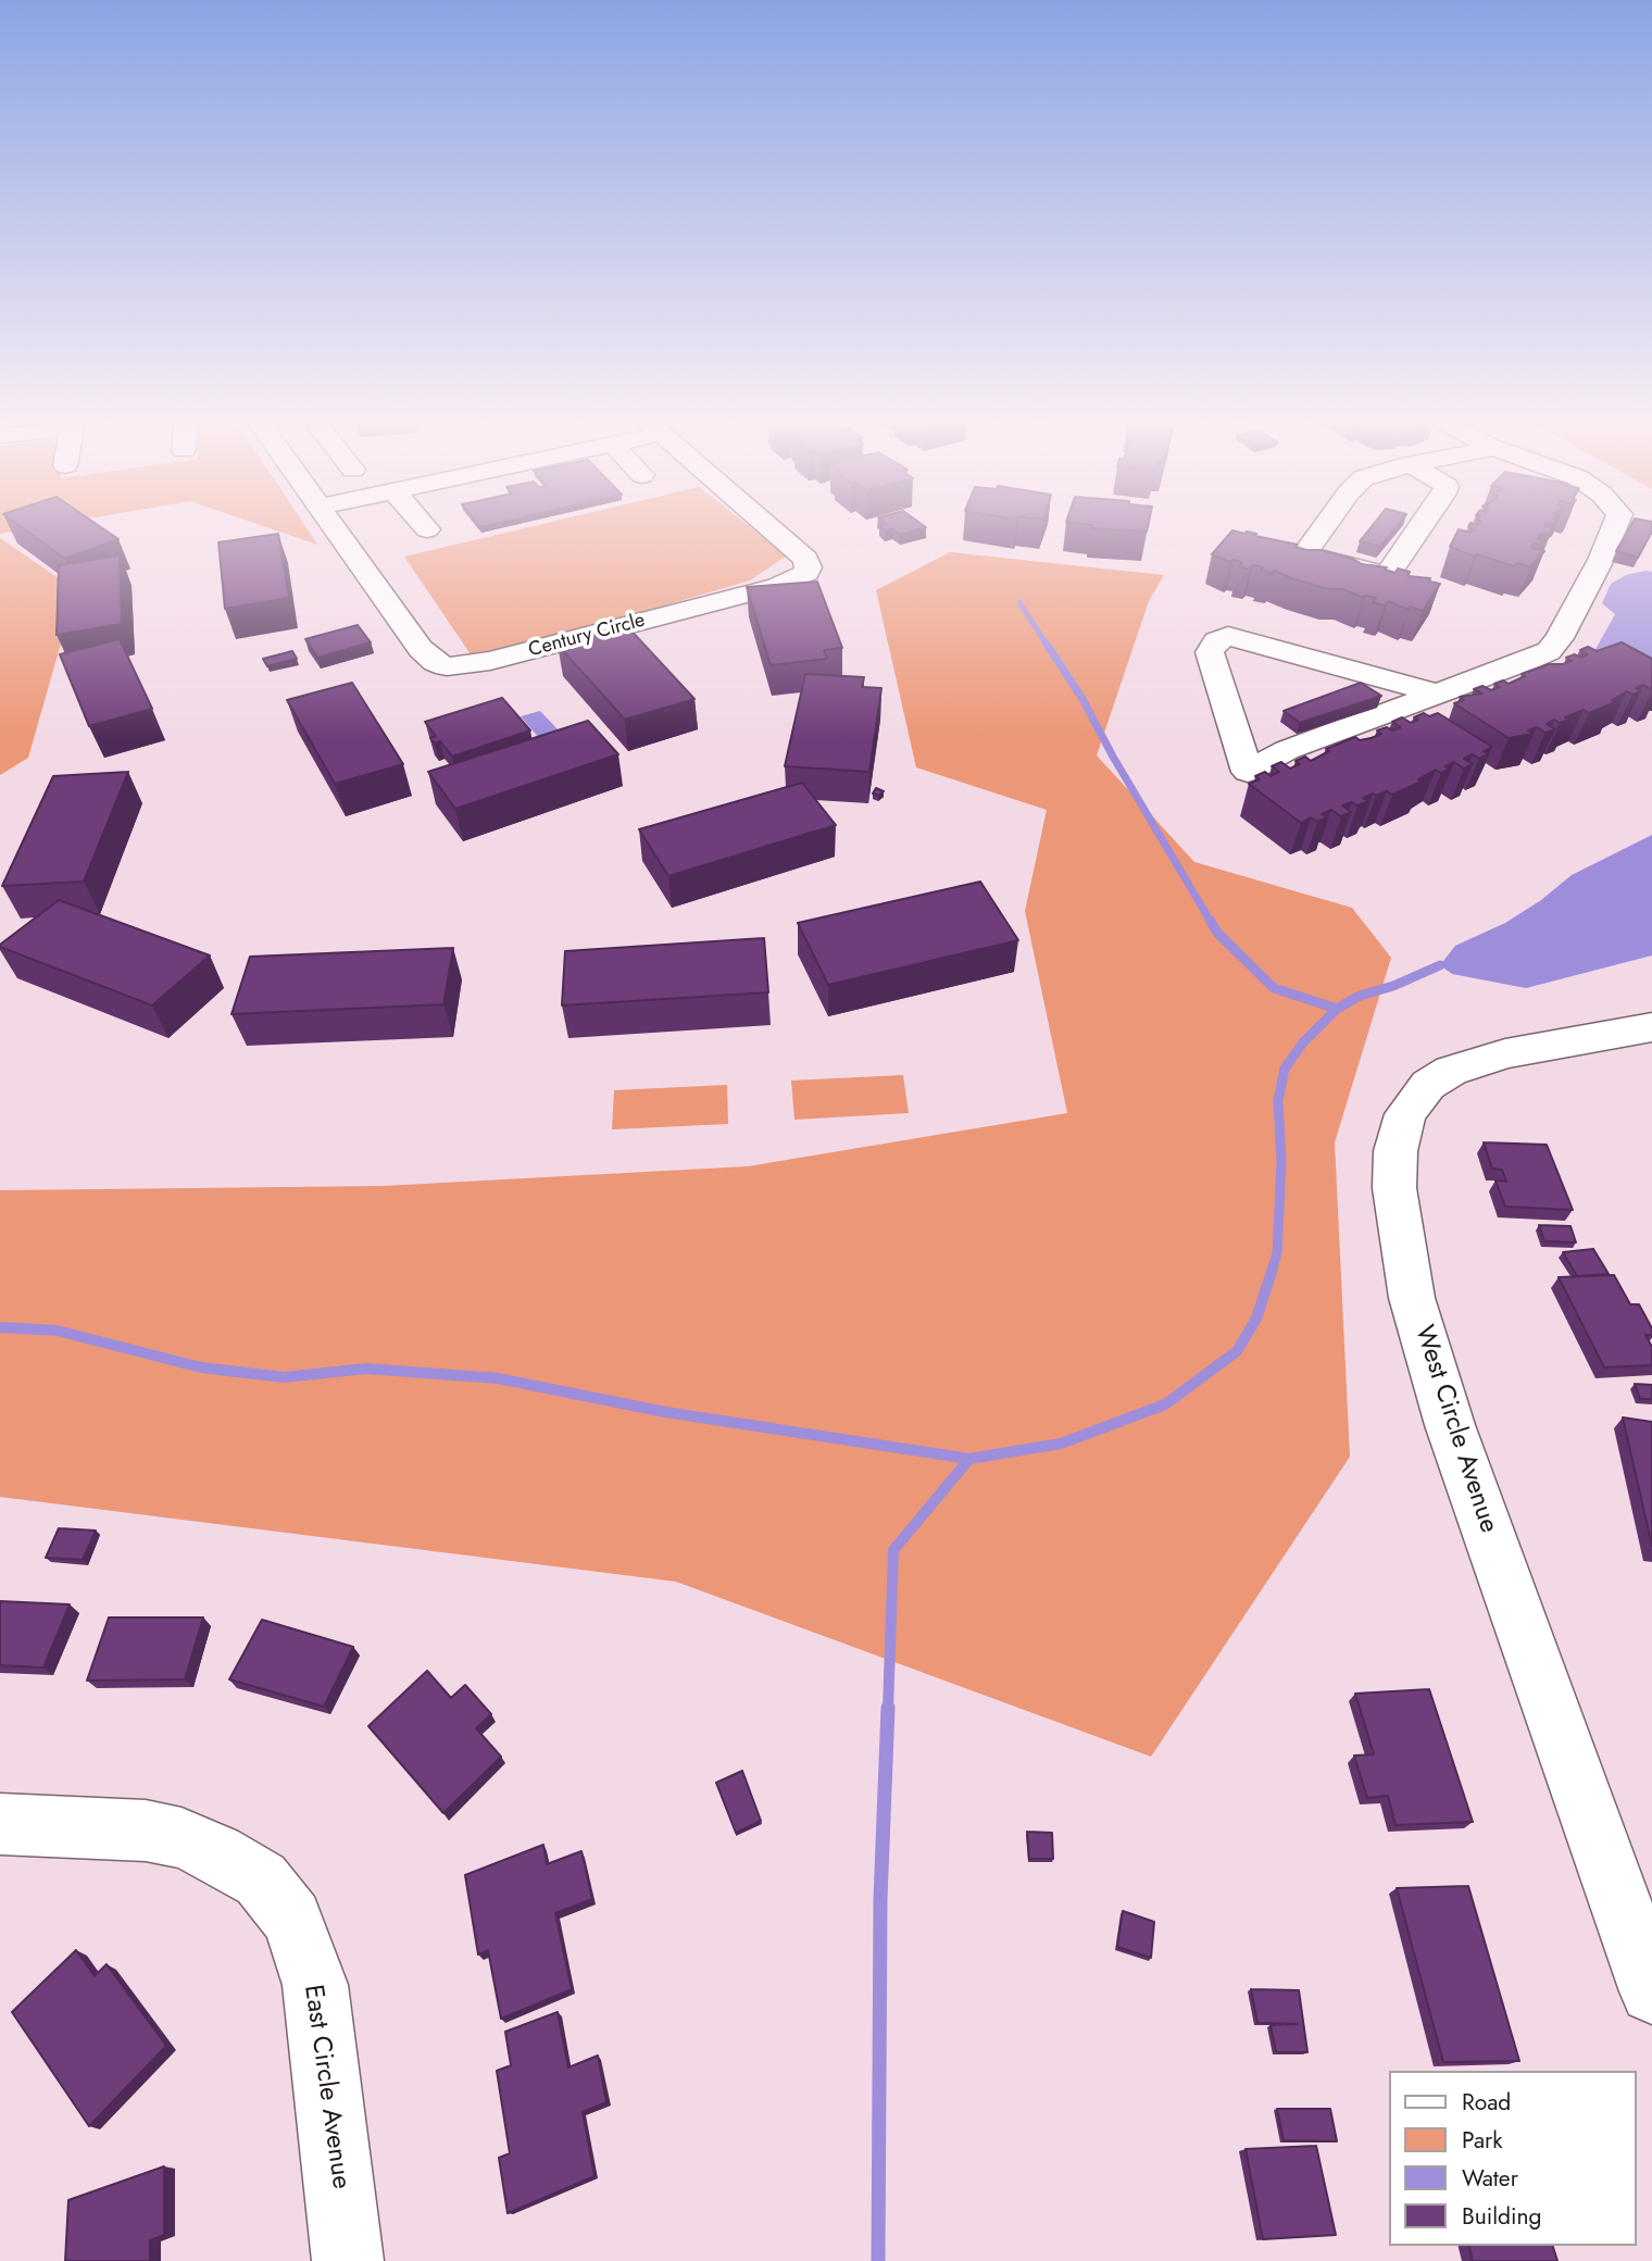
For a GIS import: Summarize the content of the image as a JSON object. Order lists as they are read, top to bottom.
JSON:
{
  "streets": {
    "street": ["Century Circle", "West Circle Avenue", "East Circle Avenue"]
  },
  "legend": [
    "Road",
    "Park",
    "Water",
    "Building"
  ]
}
